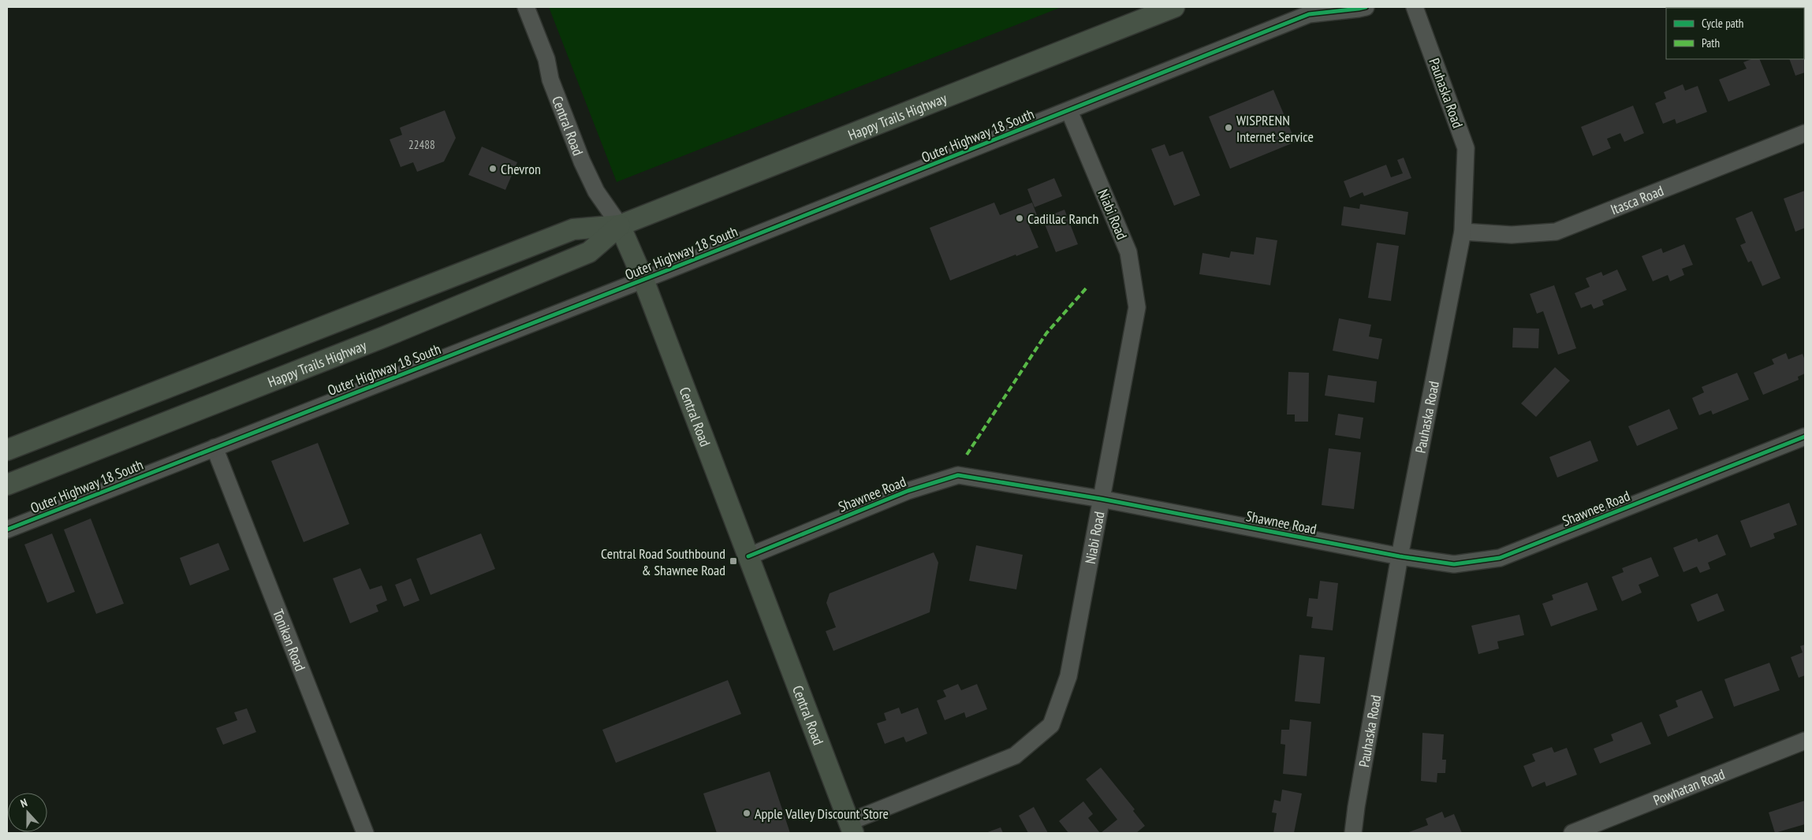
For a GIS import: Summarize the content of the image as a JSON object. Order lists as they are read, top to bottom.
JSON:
{
  "streets": {
    "main road": ["Happy Trails Highway", "Central Road"],
    "street": [
      "Pauhaska Road",
      "Outer Highway 18 South",
      "Itasca Road",
      "Niabi Road",
      "Shawnee Road",
      "Tonikan Road",
      "Powhatan Road"
    ]
  },
  "crossings": [
    ["Pauhaska Road", "Itasca Road"],
    ["Pauhaska Road", "Shawnee Road"],
    ["Happy Trails Highway", "Central Road"],
    ["Central Road", "Outer Highway 18 South"],
    ["Central Road", "Niabi Road"],
    ["Central Road", "Shawnee Road"],
    ["Outer Highway 18 South", "Niabi Road"],
    ["Outer Highway 18 South", "Tonikan Road"],
    ["Niabi Road", "Shawnee Road"]
  ],
  "places": {
    "other": [
      "WISPRENN Internet Service",
      "Chevron",
      "Cadillac Ranch",
      "Apple Valley Discount Store"
    ],
    "transit": ["Central Road Southbound & Shawnee Road"]
  },
  "house_numbers": ["22488"],
  "legend": ["Cycle path", "Path"],
  "north": "top"
}
